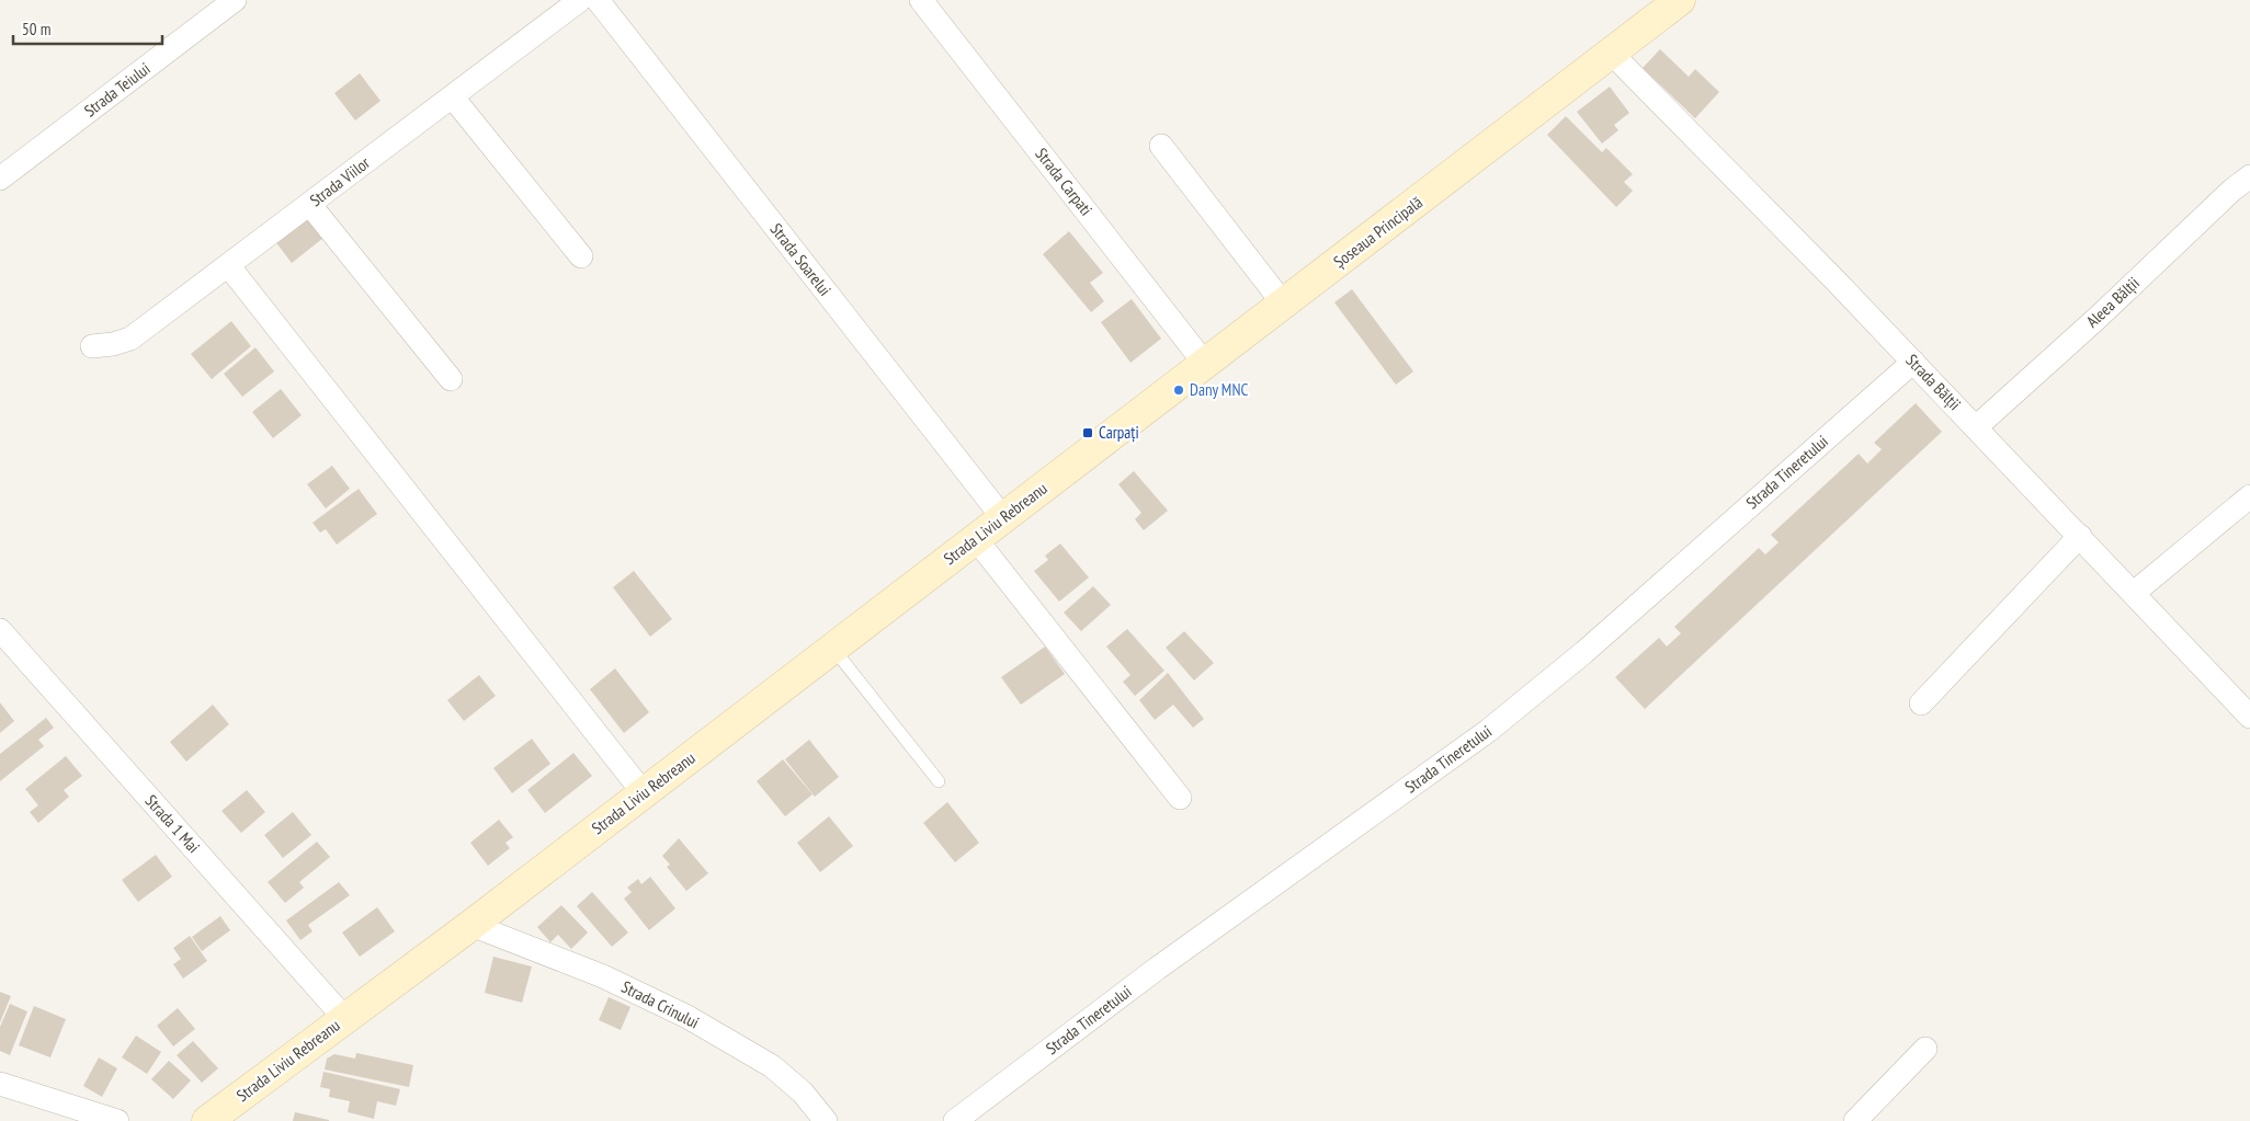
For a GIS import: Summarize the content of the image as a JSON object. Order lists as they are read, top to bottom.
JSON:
{
  "streets": {
    "main road": ["Șoseaua Principală", "Strada Liviu Rebreanu"],
    "street": [
      "Strada Teiului",
      "Strada Viilor",
      "Strada Carpati",
      "Strada Soarelui",
      "Aleea Bălții",
      "Strada Bălții",
      "Strada Tineretului",
      "Strada 1 Mai",
      "Strada Crinului"
    ]
  },
  "crossings": [
    ["Strada Carpati", "Șoseaua Principală"],
    ["Șoseaua Principală", "Strada Bălții"],
    ["Șoseaua Principală", "Strada Liviu Rebreanu"],
    ["Strada Soarelui", "Strada Liviu Rebreanu"],
    ["Aleea Bălții", "Strada Bălții"],
    ["Strada Bălții", "Strada Tineretului"],
    ["Strada Liviu Rebreanu", "Strada 1 Mai"],
    ["Strada Liviu Rebreanu", "Strada Crinului"]
  ],
  "places": {
    "other": ["Dany MNC"],
    "transit": ["Carpați"]
  },
  "scale_bar": "50 m"
}
